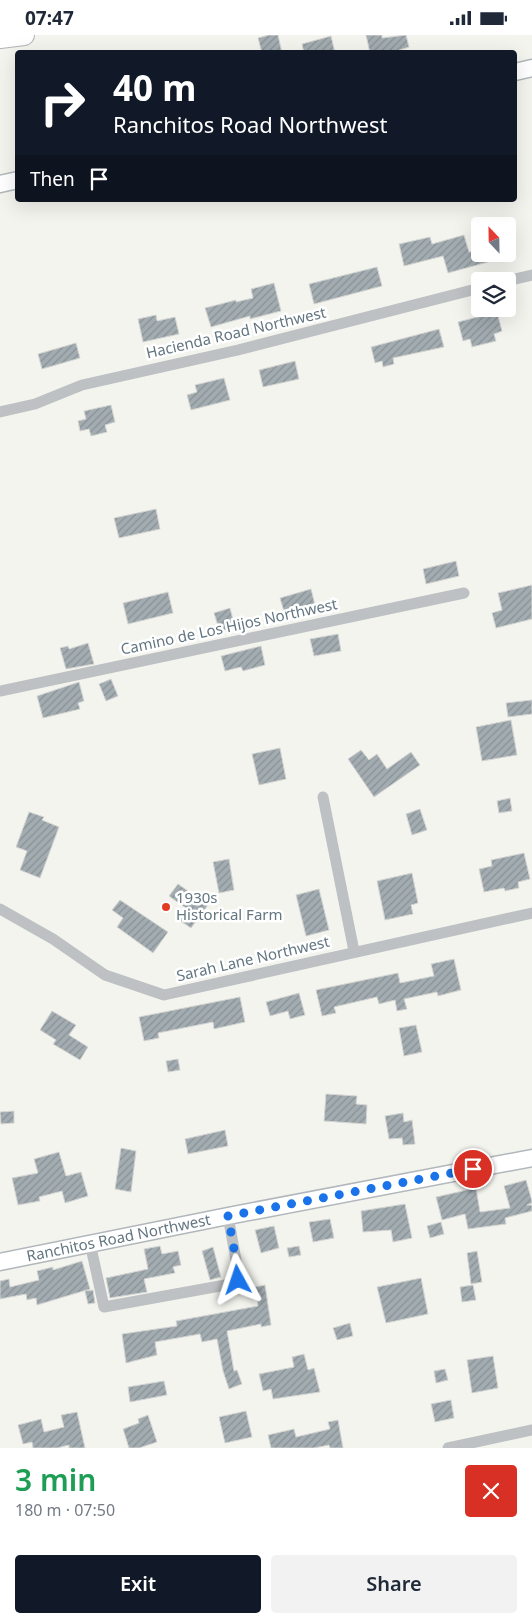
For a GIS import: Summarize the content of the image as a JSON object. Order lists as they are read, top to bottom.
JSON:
{
  "streets": {
    "street": [
      "Hacienda Road Northwest",
      "Camino de Los Hijos Northwest",
      "Sarah Lane Northwest",
      "Ranchitos Road Northwest"
    ]
  },
  "places": ["1930s Historical Farm"],
  "north": "top",
  "page": {
    "status": "07:47",
    "turn": ["40 m", "Ranchitos Road Northwest"],
    "then": "Then",
    "heading": ["3 min", "180 m · 07:50"],
    "buttons": ["Exit", "Share"]
  }
}
